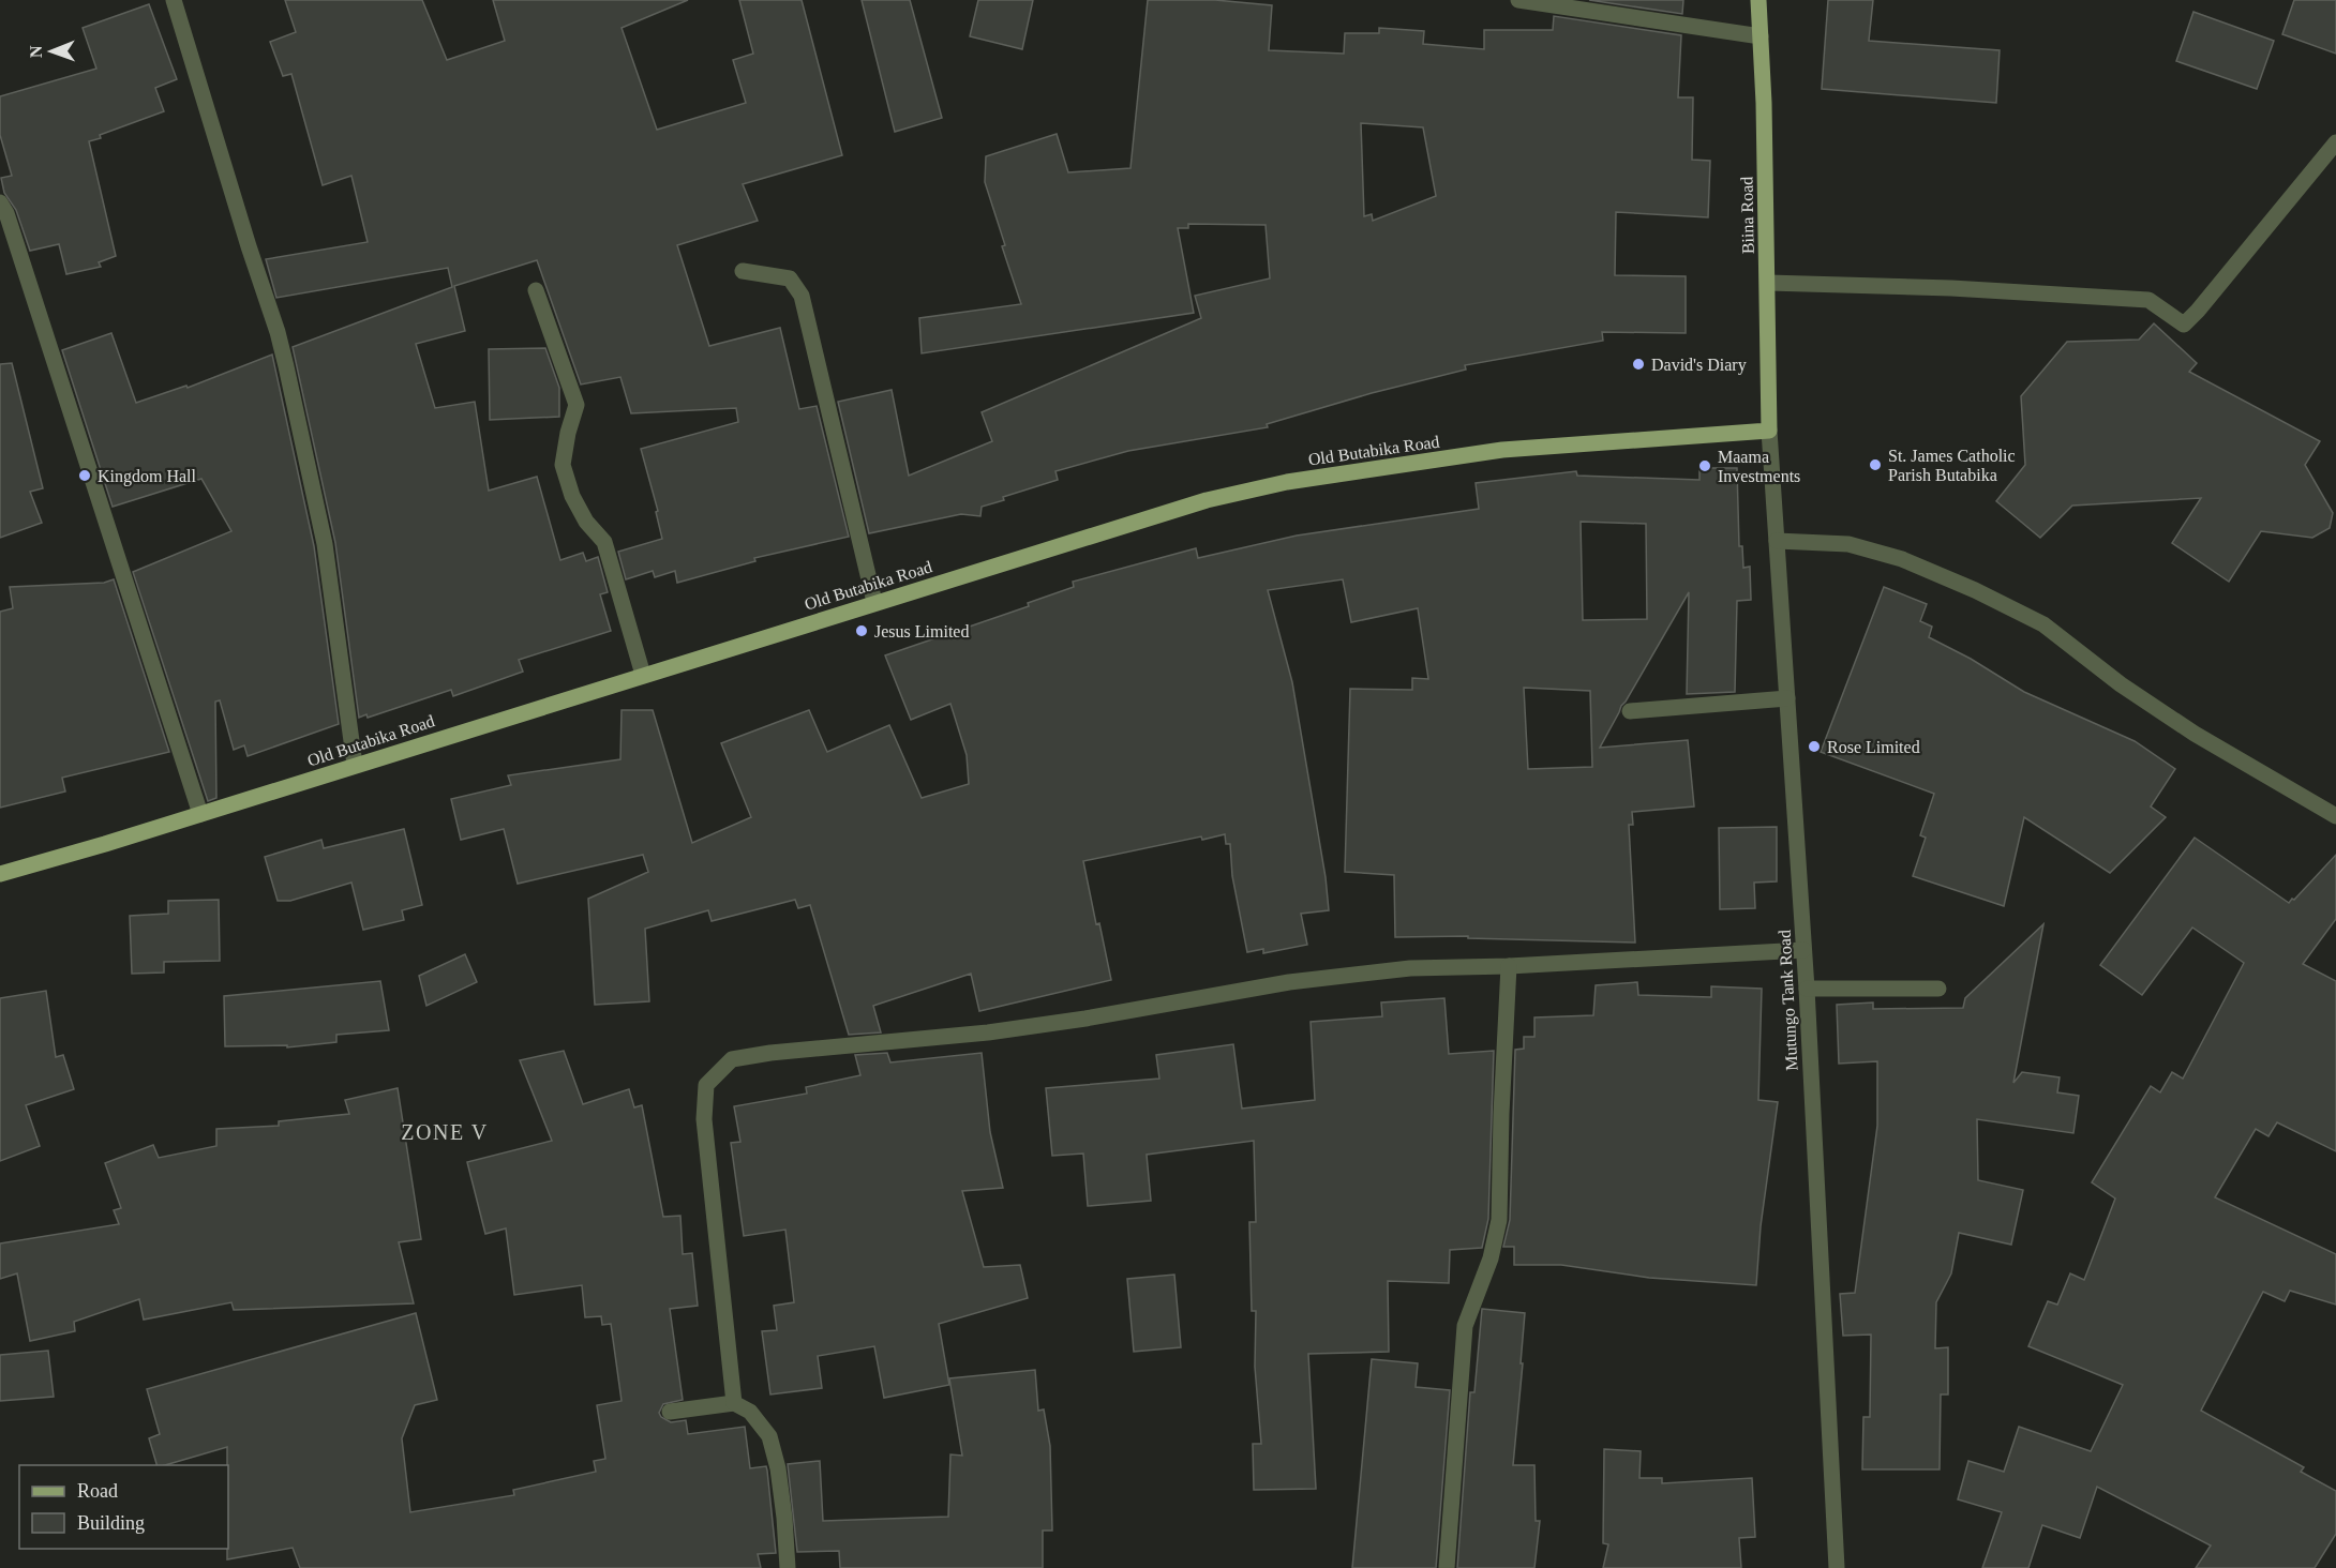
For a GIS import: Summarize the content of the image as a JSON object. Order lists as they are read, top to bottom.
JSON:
{
  "streets": {
    "main road": ["Biina Road", "Old Butabika Road"],
    "street": ["Mutungo Tank Road"]
  },
  "crossings": [
    ["Biina Road", "Old Butabika Road"],
    ["Biina Road", "Mutungo Tank Road"],
    ["Old Butabika Road", "Mutungo Tank Road"]
  ],
  "districts": ["ZONE V"],
  "places": [
    "David's Diary",
    "St. James Catholic Parish Butabika",
    "Maama Investments",
    "Kingdom Hall",
    "Jesus Limited",
    "Rose Limited"
  ],
  "legend": ["Road", "Building"],
  "north": "left"
}
